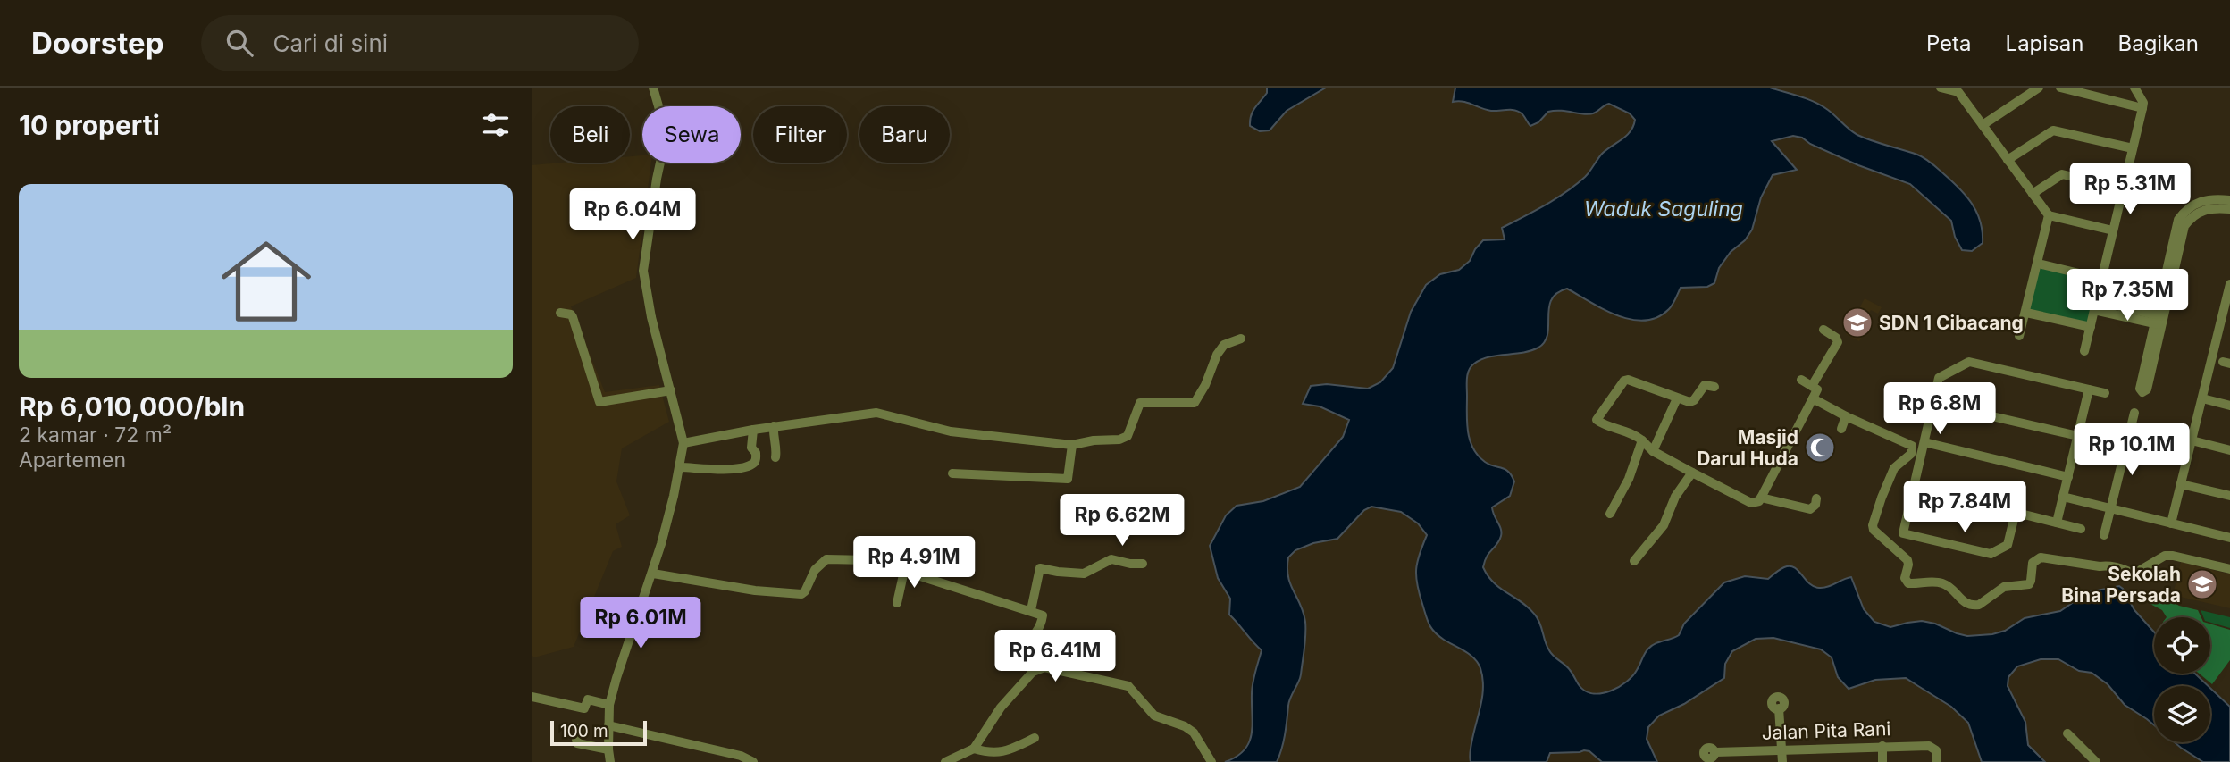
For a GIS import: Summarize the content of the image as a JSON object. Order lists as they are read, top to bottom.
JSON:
{
  "streets": {
    "street": ["Jalan Pita Rani"]
  },
  "water": ["Waduk Saguling"],
  "places": {
    "school or university": ["SDN 1 Cibacang", "Sekolah Bina Persada"],
    "mosque": ["Masjid Darul Huda"]
  },
  "scale_bar": "100 m",
  "page": {
    "header": "Doorstep",
    "search": "Cari di sini",
    "nav": ["Peta", "Lapisan", "Bagikan"],
    "heading": "10 properti",
    "chip": [
      "Beli",
      "Sewa",
      "Filter",
      "Baru"
    ],
    "list": [
      {
        "name": "Rp 6,010,000/bln",
        "note": "2 kamar · 72 m² · Apartemen"
      }
    ],
    "price": [
      "Rp 5.31M",
      "Rp 6.04M",
      "Rp 7.35M",
      "Rp 6.8M",
      "Rp 10.1M",
      "Rp 7.84M",
      "Rp 6.62M",
      "Rp 4.91M",
      "Rp 6.01M",
      "Rp 6.41M"
    ],
    "scale": "100 m"
  }
}
